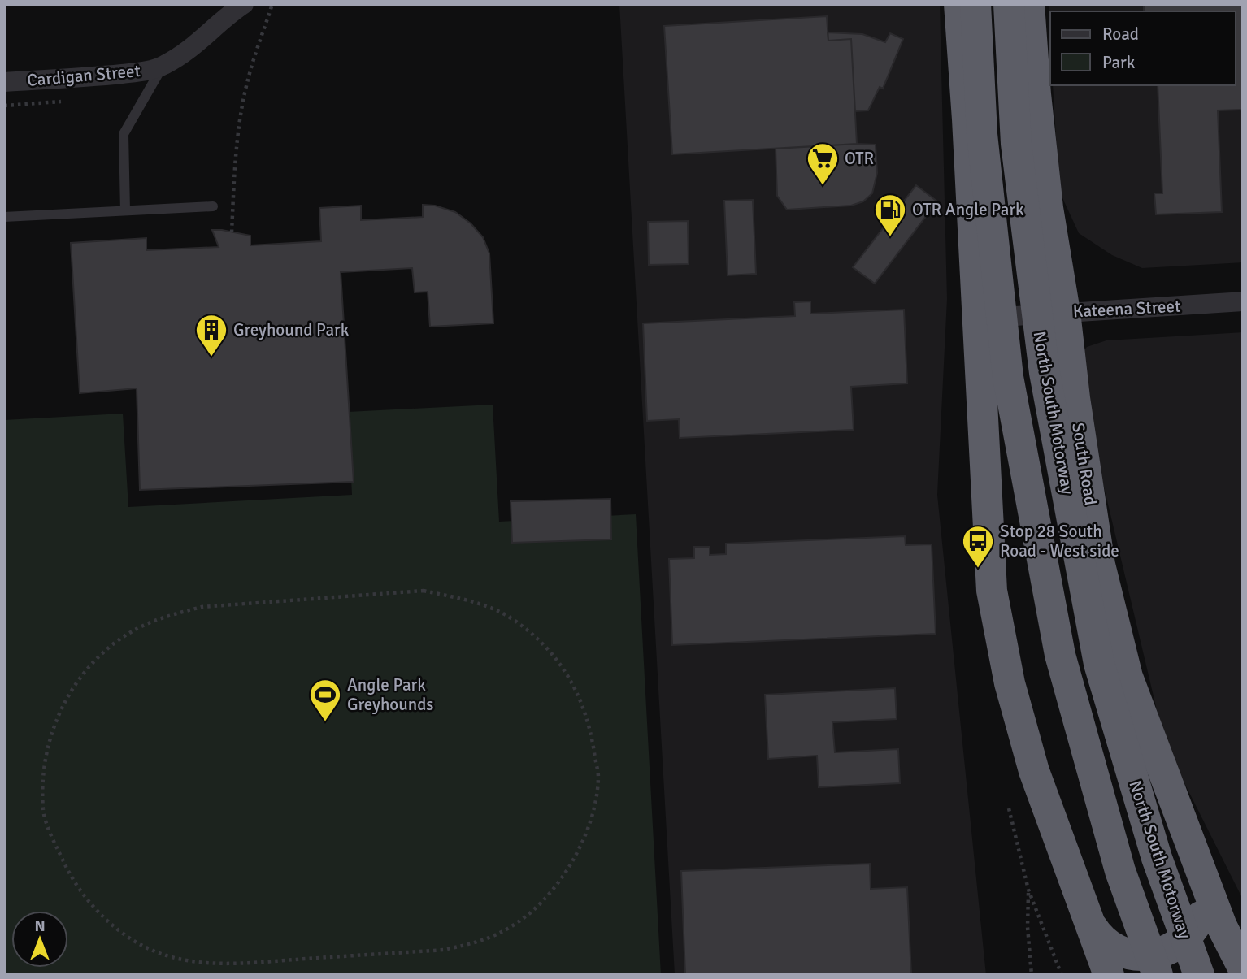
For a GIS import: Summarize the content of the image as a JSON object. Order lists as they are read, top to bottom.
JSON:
{
  "streets": {
    "highway": ["North South Motorway", "South Road"],
    "street": ["Cardigan Street", "Kateena Street"]
  },
  "crossings": [
    ["Kateena Street", "South Road"]
  ],
  "places": {
    "supermarket": ["OTR"],
    "fuel station": ["OTR Angle Park"],
    "building": ["Greyhound Park"],
    "bus stop": ["Stop 28 South Road - West side"],
    "sports": ["Angle Park Greyhounds"]
  },
  "legend": ["Road", "Park"],
  "north": "top"
}
